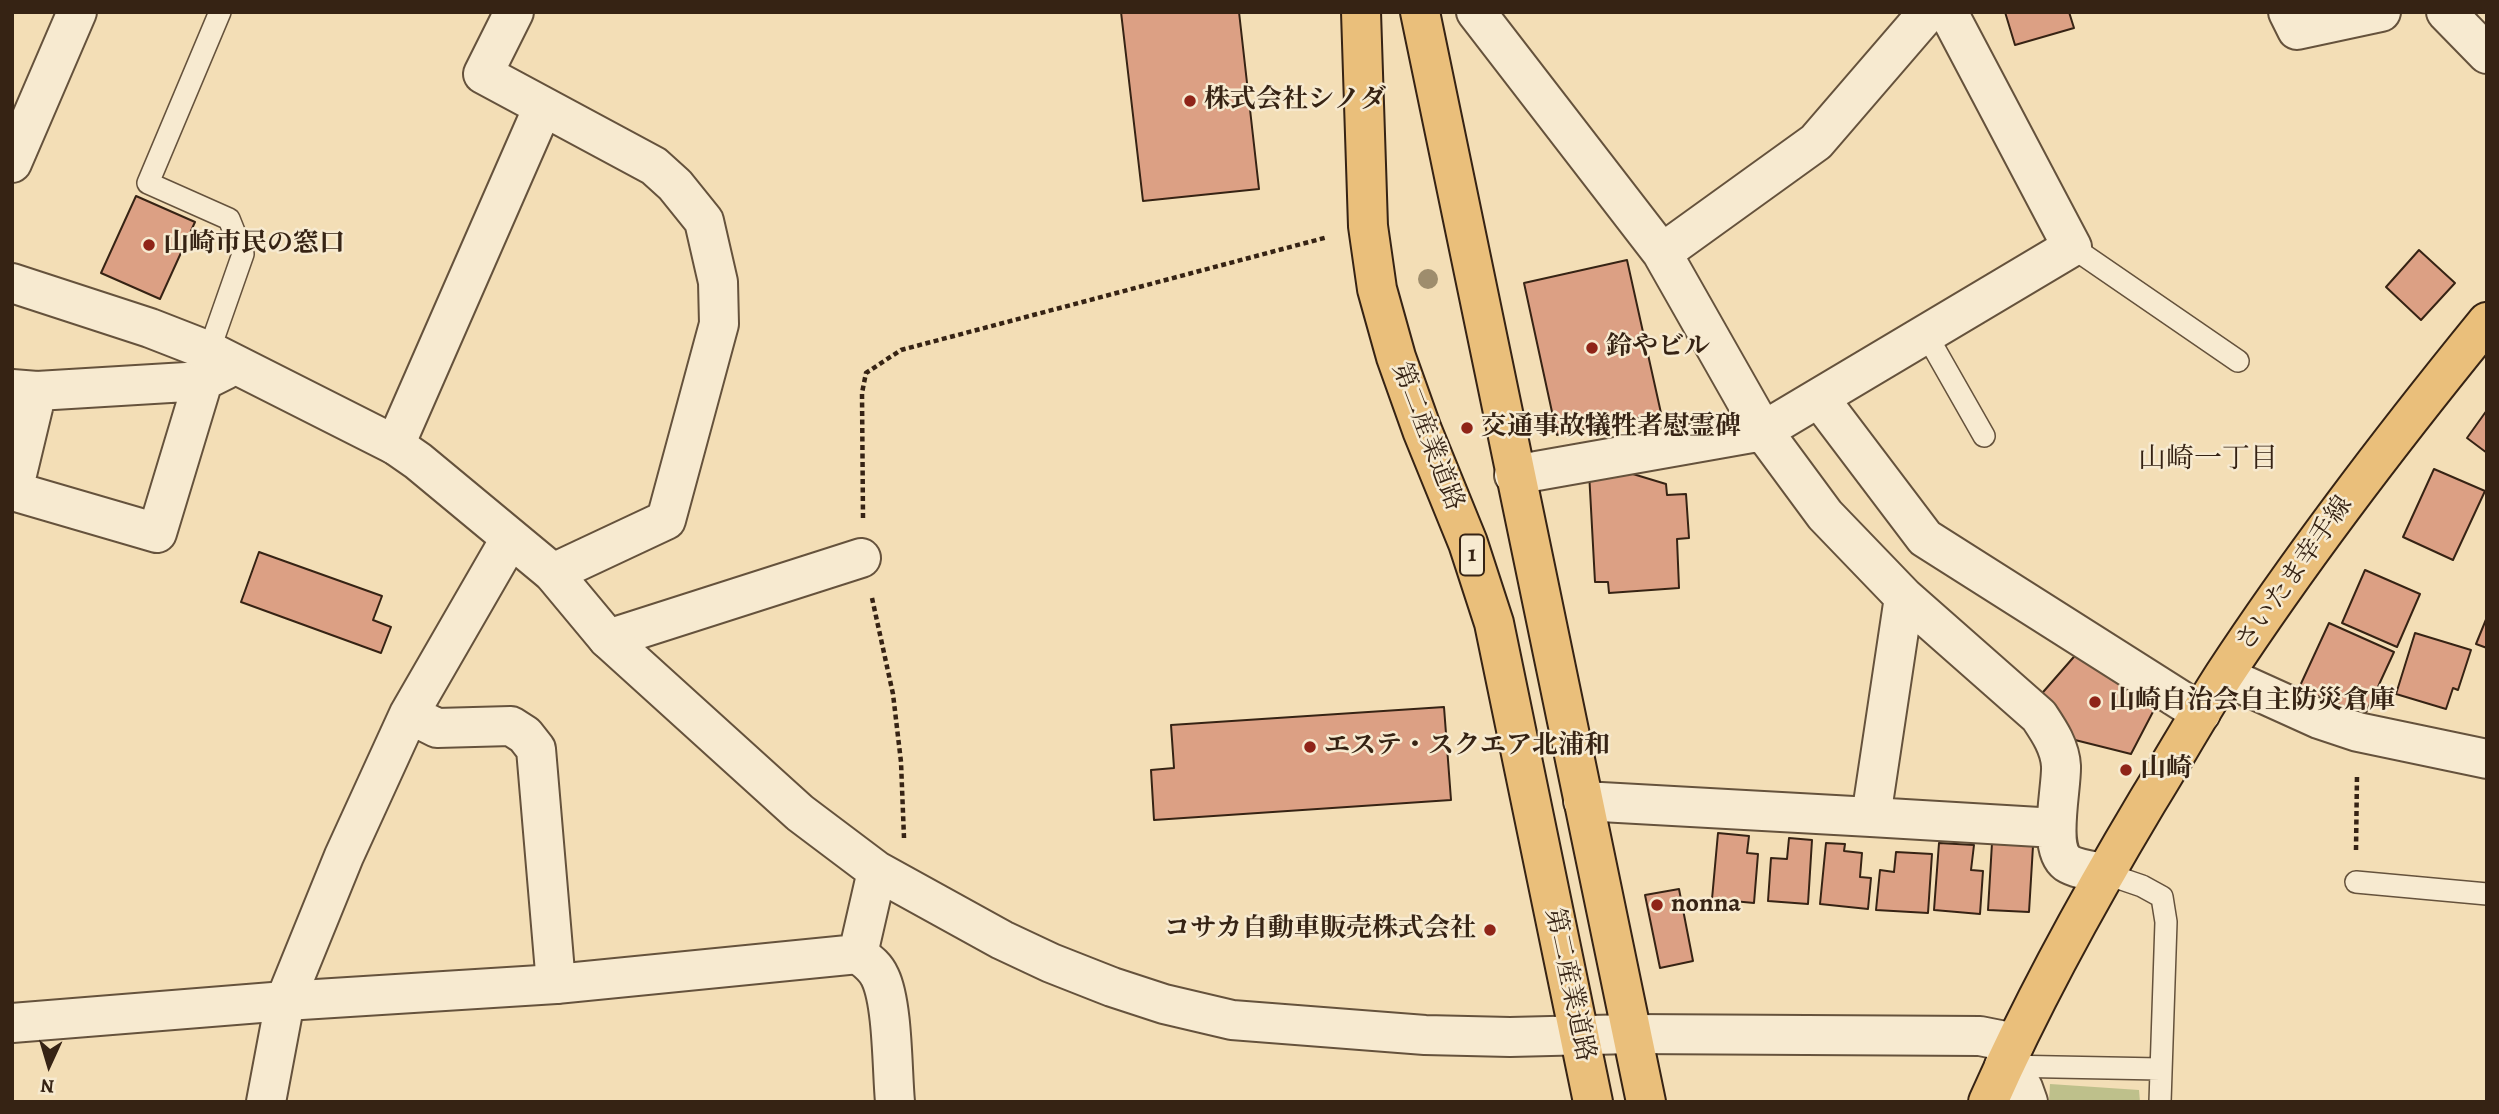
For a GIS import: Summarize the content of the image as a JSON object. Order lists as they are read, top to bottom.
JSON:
{
  "streets": {
    "main road": ["第二産業道路", "1", "さいたま幸手線"]
  },
  "districts": ["山崎一丁目"],
  "places": [
    "株式会社シノダ",
    "山崎市民の窓口",
    "鈴やビル",
    "交通事故犠牲者慰霊碑",
    "山崎自治会自主防災倉庫",
    "エステ・スクエア北浦和",
    "山崎",
    "nonna",
    "コサカ自動車販売株式会社"
  ],
  "north": "bottom"
}
